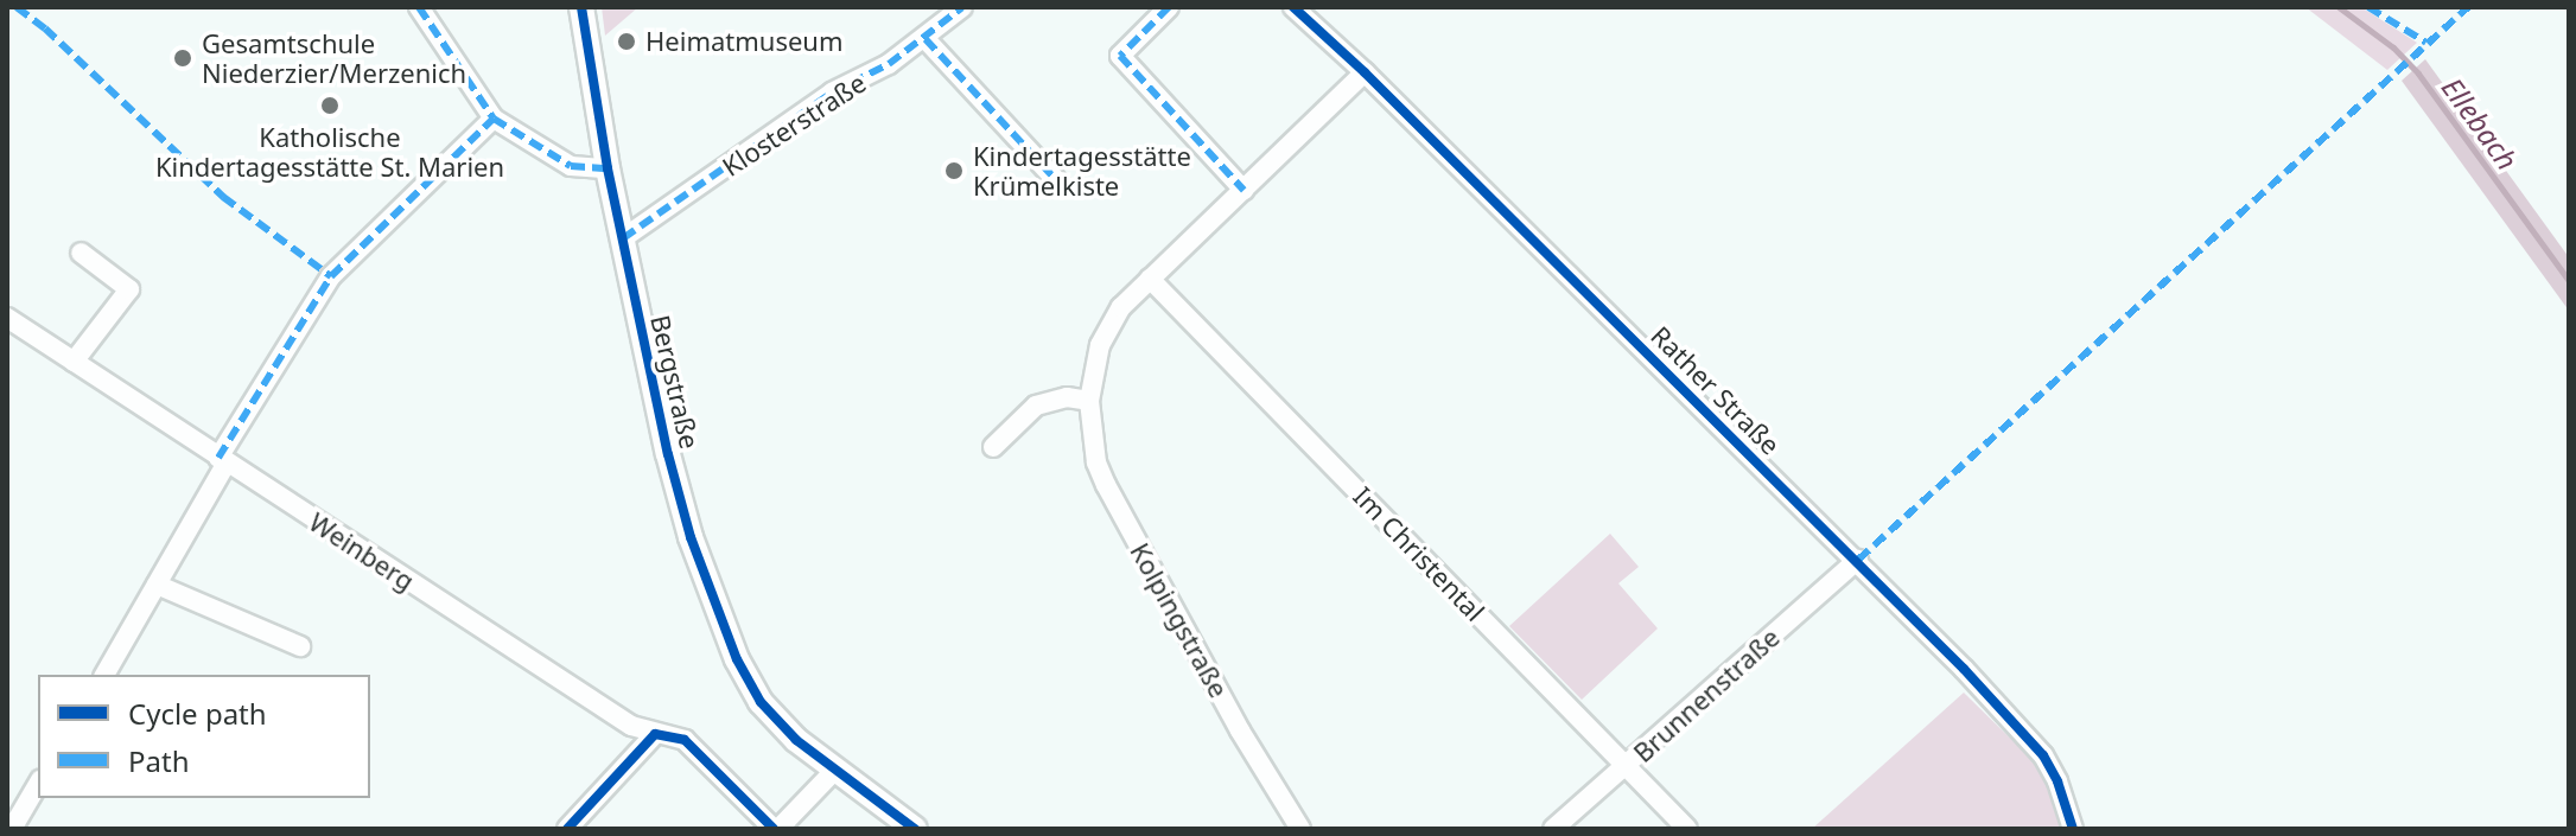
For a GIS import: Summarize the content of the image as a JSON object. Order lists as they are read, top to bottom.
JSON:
{
  "streets": {
    "street": [
      "Klosterstraße",
      "Bergstraße",
      "Rather Straße",
      "Weinberg",
      "Im Christental",
      "Kolpingstraße",
      "Brunnenstraße"
    ]
  },
  "crossings": [
    ["Klosterstraße", "Bergstraße"],
    ["Rather Straße", "Kolpingstraße"],
    ["Rather Straße", "Brunnenstraße"],
    ["Im Christental", "Kolpingstraße"],
    ["Im Christental", "Brunnenstraße"]
  ],
  "water": ["Ellebach"],
  "places": [
    "Heimatmuseum",
    "Gesamtschule Niederzier/Merzenich",
    "Katholische Kindertagesstätte St. Marien",
    "Kindertagesstätte Krümelkiste"
  ],
  "legend": ["Cycle path", "Path"]
}
